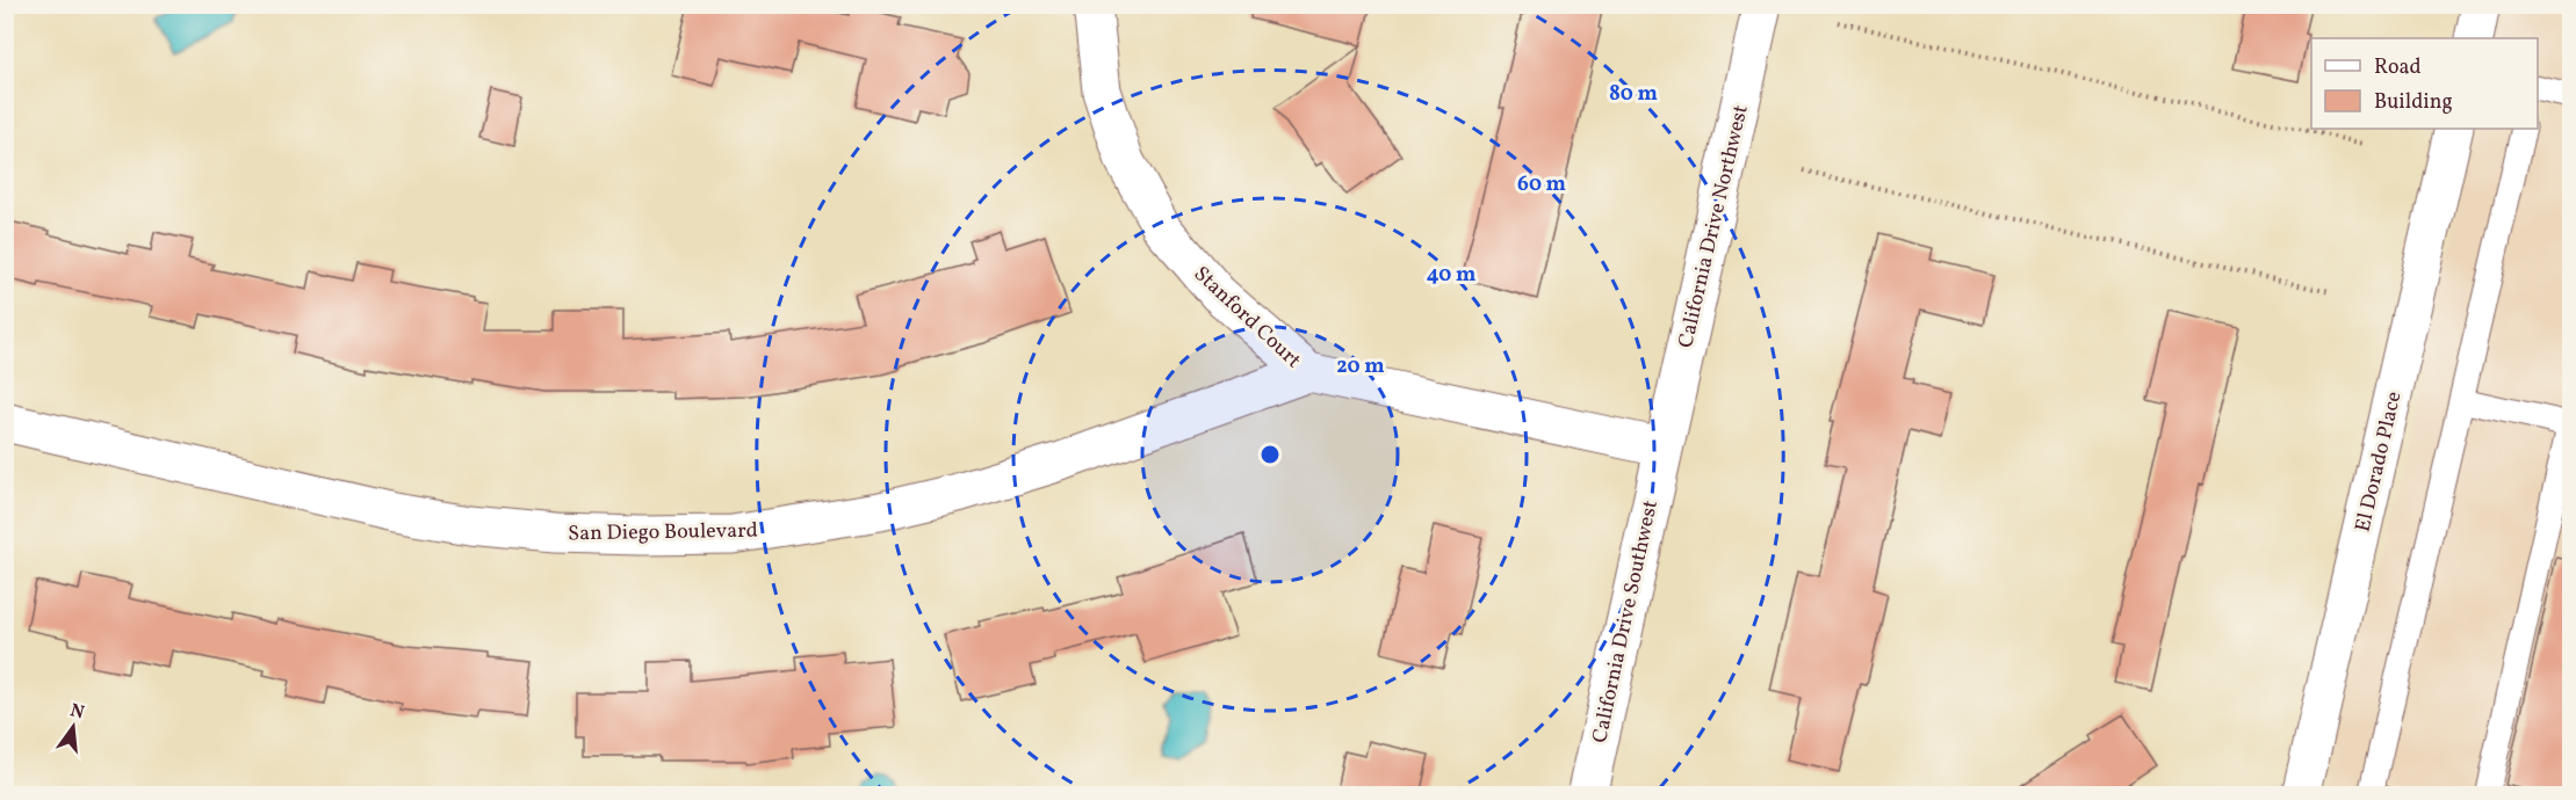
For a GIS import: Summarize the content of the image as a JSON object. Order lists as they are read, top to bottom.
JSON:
{
  "streets": {
    "street": [
      "California Drive Northwest",
      "Stanford Court",
      "El Dorado Place",
      "San Diego Boulevard",
      "California Drive Southwest"
    ]
  },
  "crossings": [
    ["California Drive Northwest", "Stanford Court"],
    ["California Drive Northwest", "California Drive Southwest"],
    ["Stanford Court", "San Diego Boulevard"],
    ["Stanford Court", "California Drive Southwest"]
  ],
  "legend": ["Road", "Building"],
  "north": "top",
  "rings": [
    "80 m",
    "60 m",
    "40 m",
    "20 m"
  ]
}
